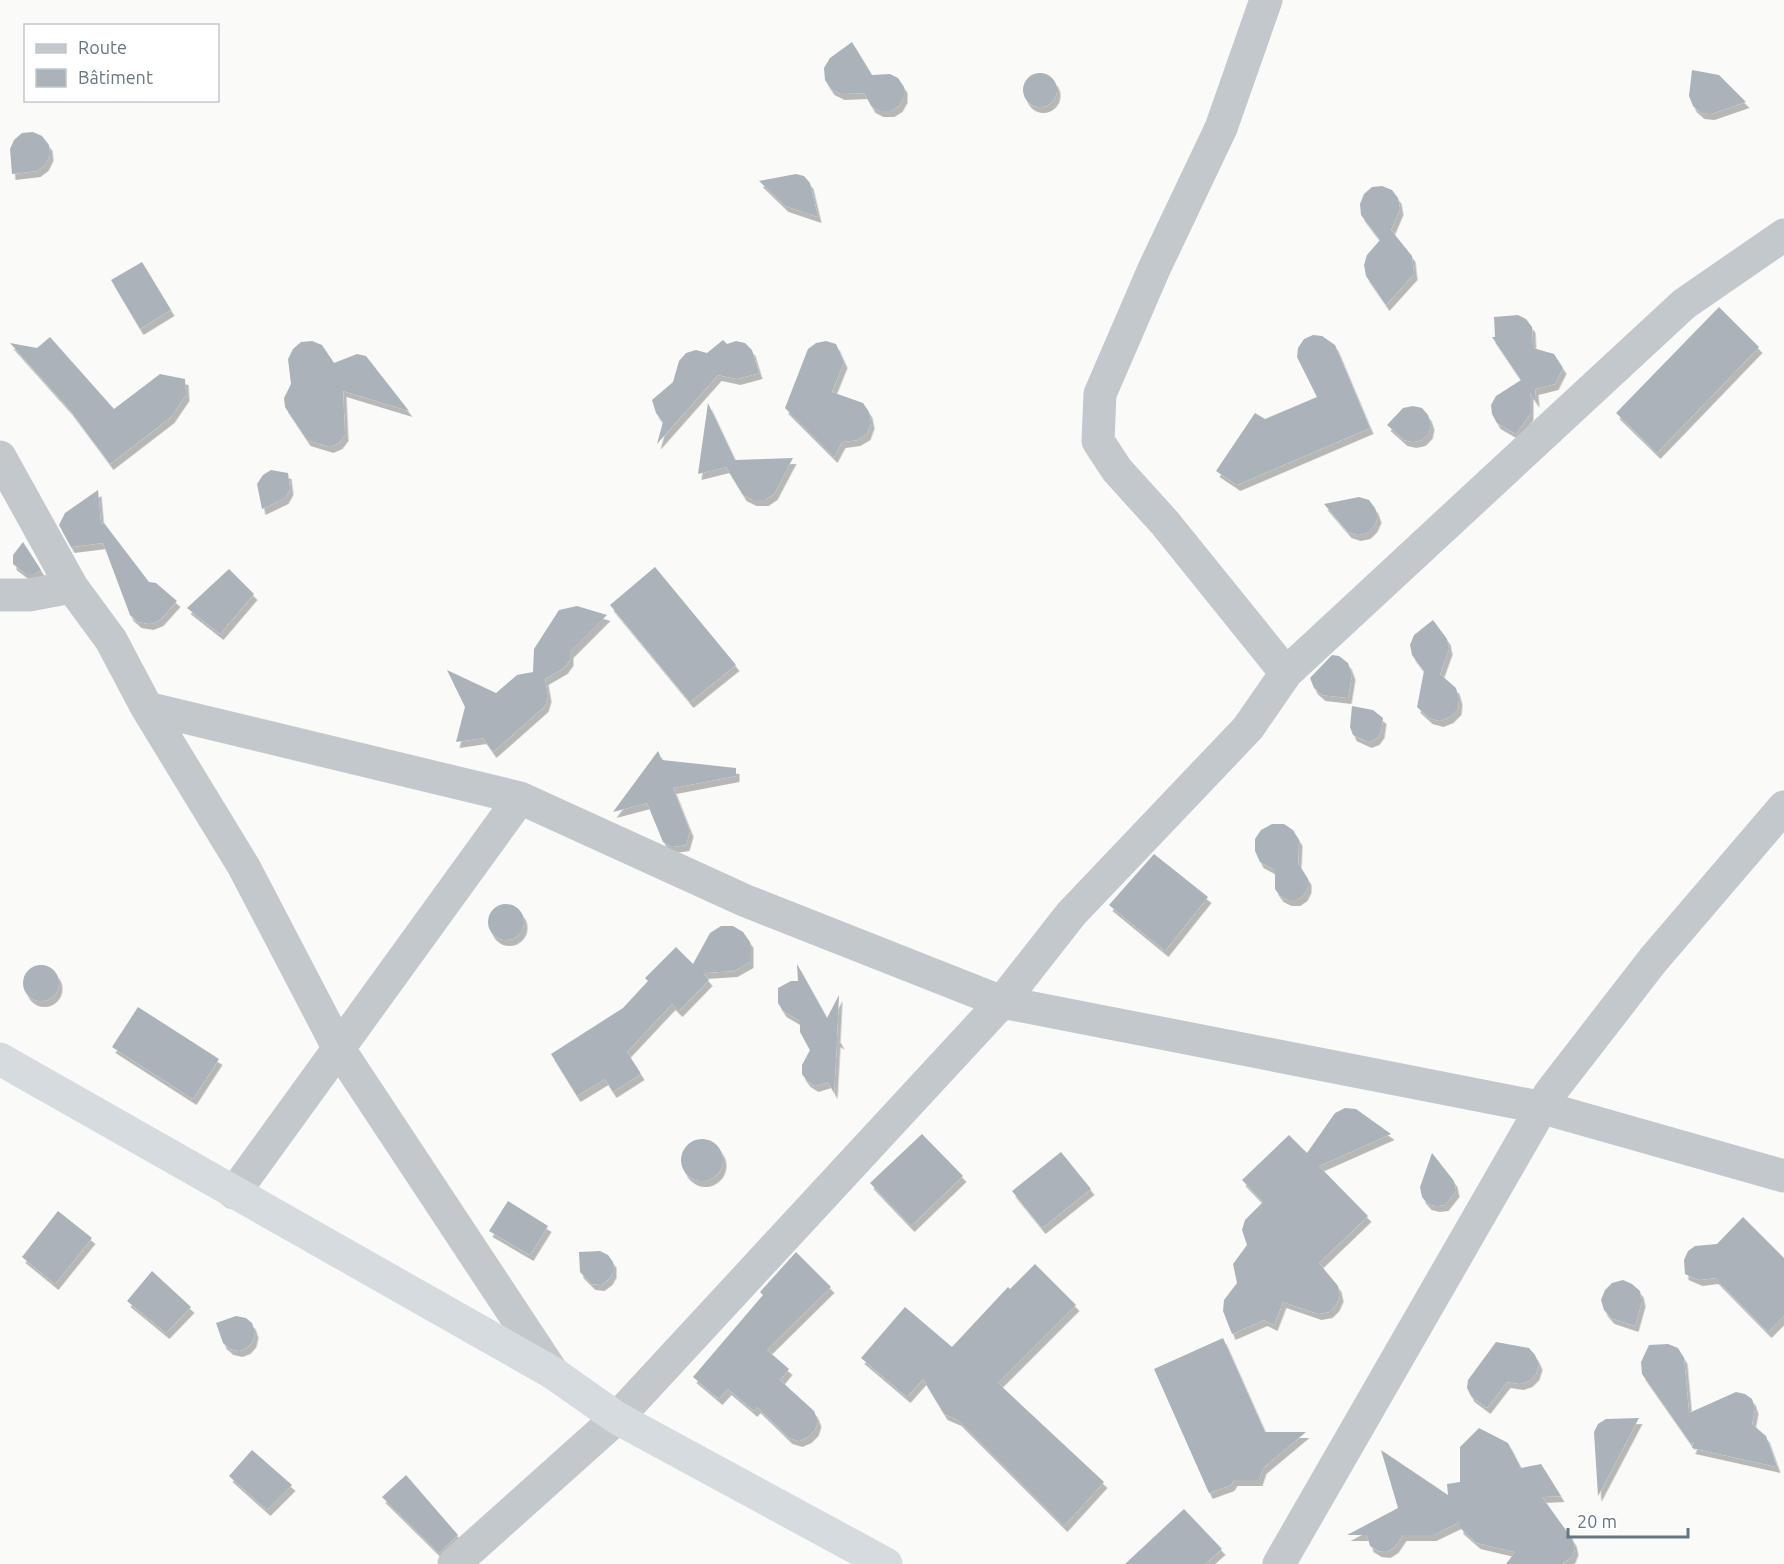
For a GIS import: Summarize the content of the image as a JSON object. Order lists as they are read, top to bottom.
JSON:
{
  "legend": ["Route", "Bâtiment"],
  "scale_bar": "20 m"
}
